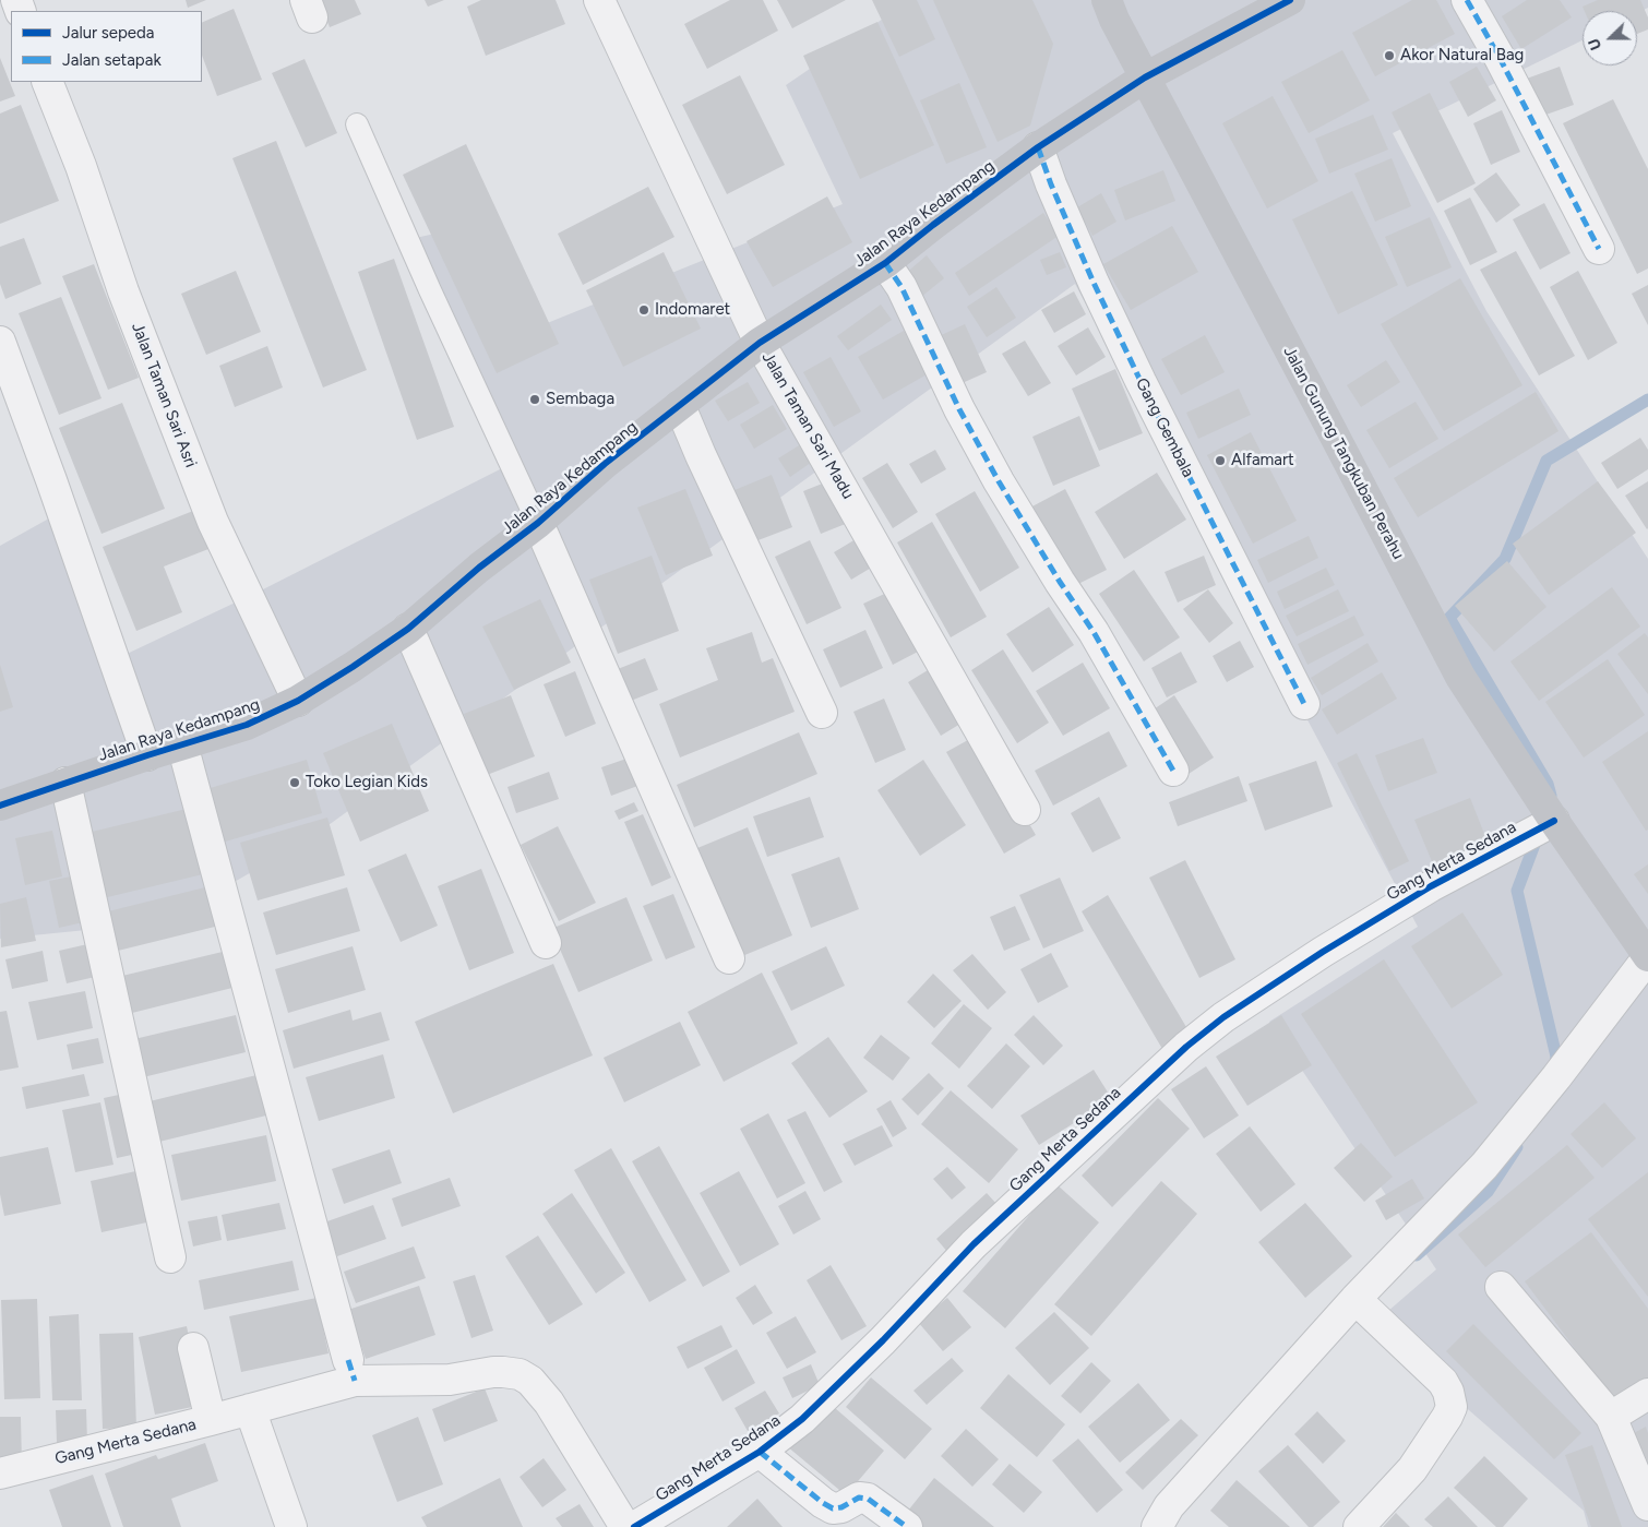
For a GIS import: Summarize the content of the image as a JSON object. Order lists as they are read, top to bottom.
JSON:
{
  "streets": {
    "street": [
      "Jalan Raya Kedampang",
      "Jalan Taman Sari Asri",
      "Jalan Taman Sari Madu",
      "Gang Gembala",
      "Jalan Gunung Tangkuban Perahu",
      "Gang Merta Sedana"
    ]
  },
  "crossings": [
    ["Jalan Raya Kedampang", "Jalan Taman Sari Asri"],
    ["Jalan Raya Kedampang", "Jalan Taman Sari Madu"],
    ["Jalan Raya Kedampang", "Gang Gembala"],
    ["Jalan Raya Kedampang", "Jalan Gunung Tangkuban Perahu"],
    ["Jalan Gunung Tangkuban Perahu", "Gang Merta Sedana"]
  ],
  "places": [
    "Akor Natural Bag",
    "Indomaret",
    "Sembaga",
    "Alfamart",
    "Toko Legian Kids"
  ],
  "legend": ["Jalur sepeda", "Jalan setapak"],
  "north": "left"
}
